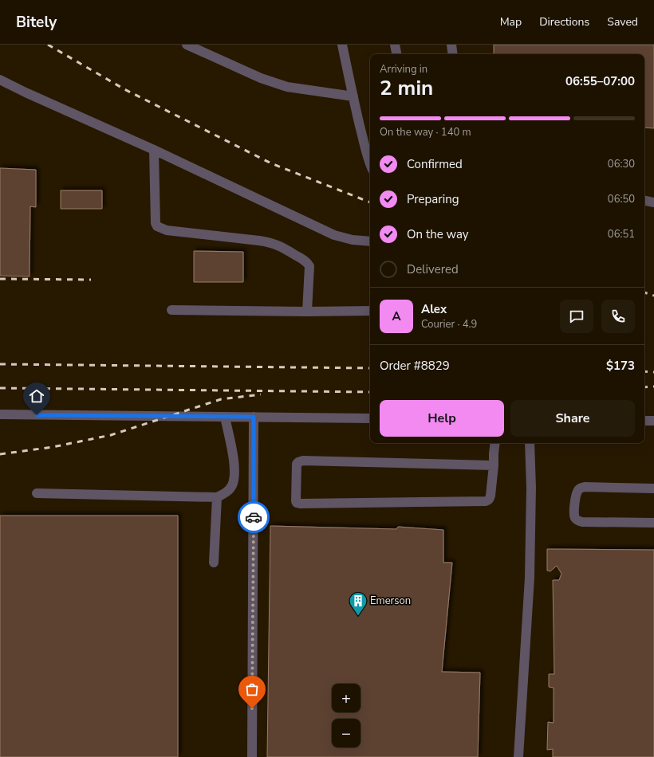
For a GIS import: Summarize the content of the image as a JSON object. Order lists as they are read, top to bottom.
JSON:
{
  "places": {
    "building": ["Emerson"]
  },
  "page": {
    "header": "Bitely",
    "nav": ["Map", "Directions", "Saved"],
    "heading": ["2 min", "Arriving in", "06:55–07:00"],
    "panel": [
      "Alex",
      "Courier · 4.9",
      "Order #8829",
      "$173"
    ],
    "bar": "On the way · 140 m",
    "list": [
      ["Confirmed", "06:30"],
      ["Preparing", "06:50"],
      ["On the way", "06:51"],
      "Delivered"
    ],
    "round": "A",
    "buttons": ["Help", "Share"],
    "map_buttons": ["+", "−"]
  }
}
